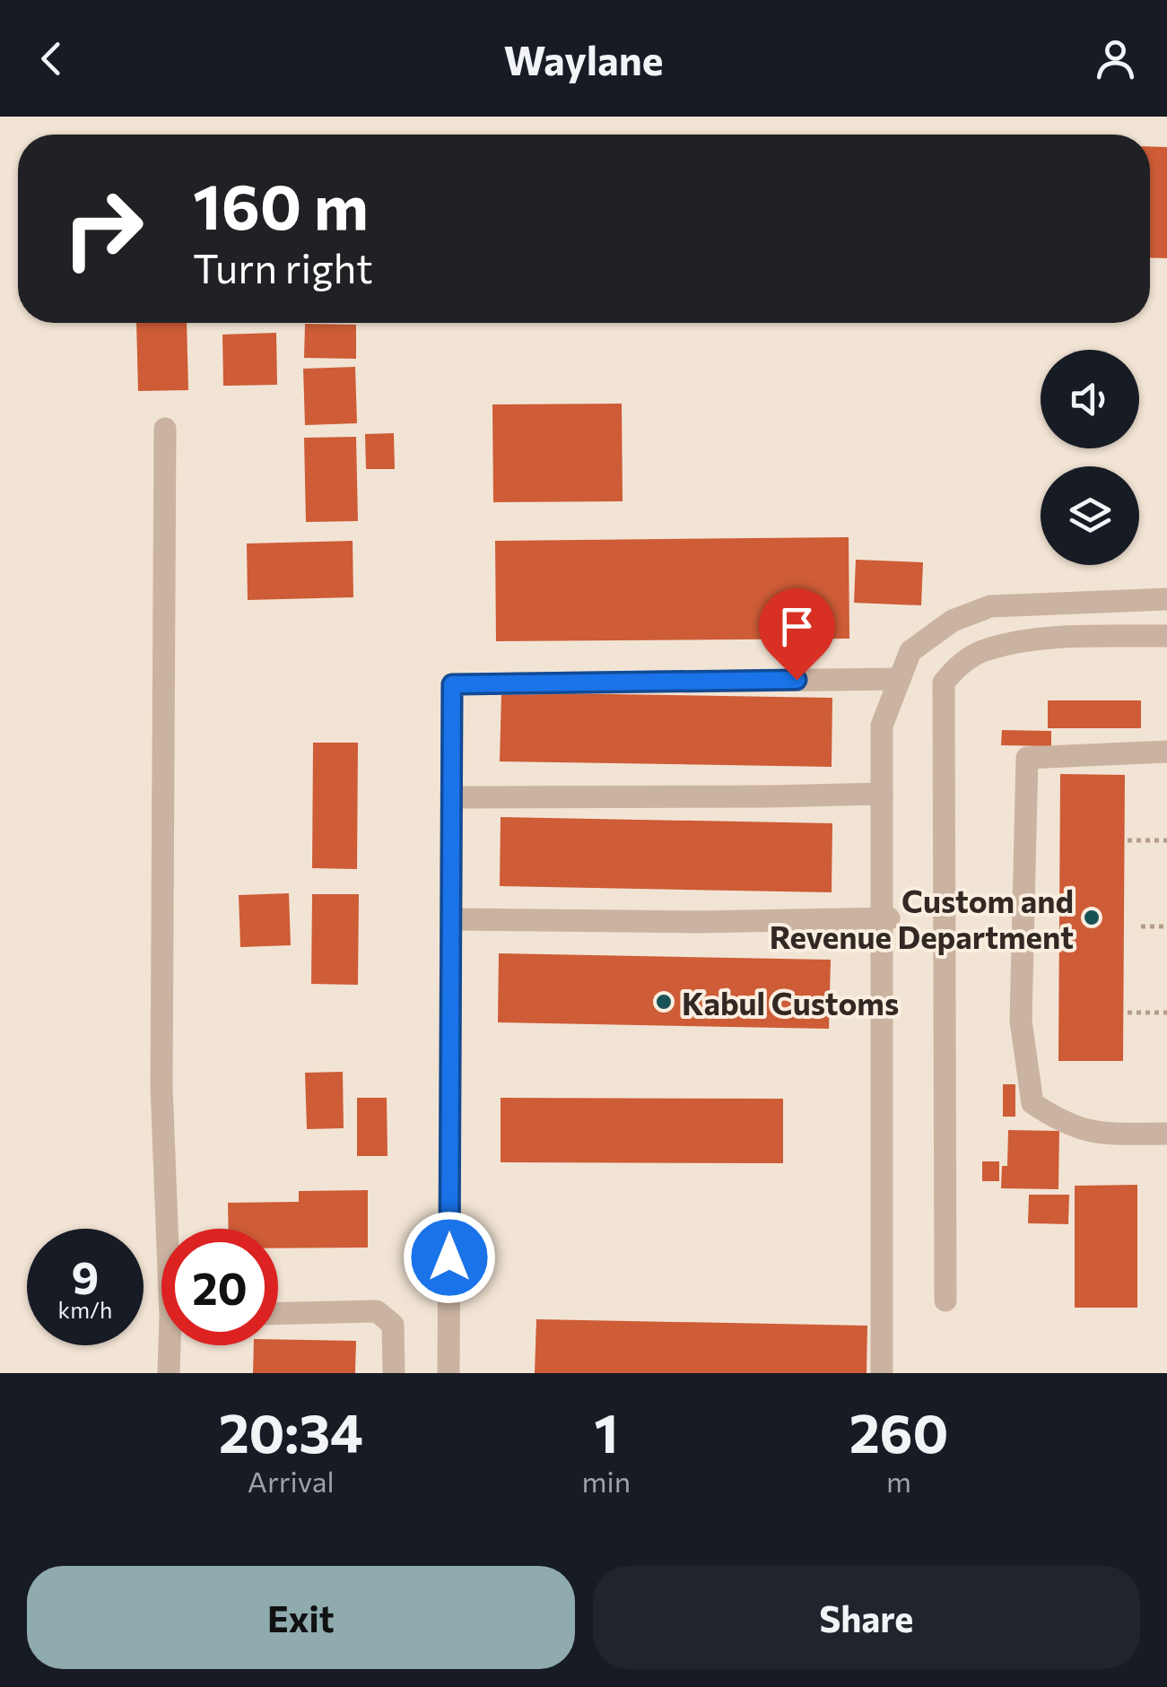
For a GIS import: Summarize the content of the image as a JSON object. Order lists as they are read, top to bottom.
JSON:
{
  "places": ["Custom and Revenue Department", "Kabul Customs"],
  "page": {
    "header": "Waylane",
    "turn": ["160 m", "Turn right"],
    "speed": "9 km/h",
    "limit": "20",
    "eta": [
      "20:34",
      "Arrival",
      "1",
      "min",
      "260",
      "m"
    ],
    "buttons": ["Exit", "Share"]
  }
}
